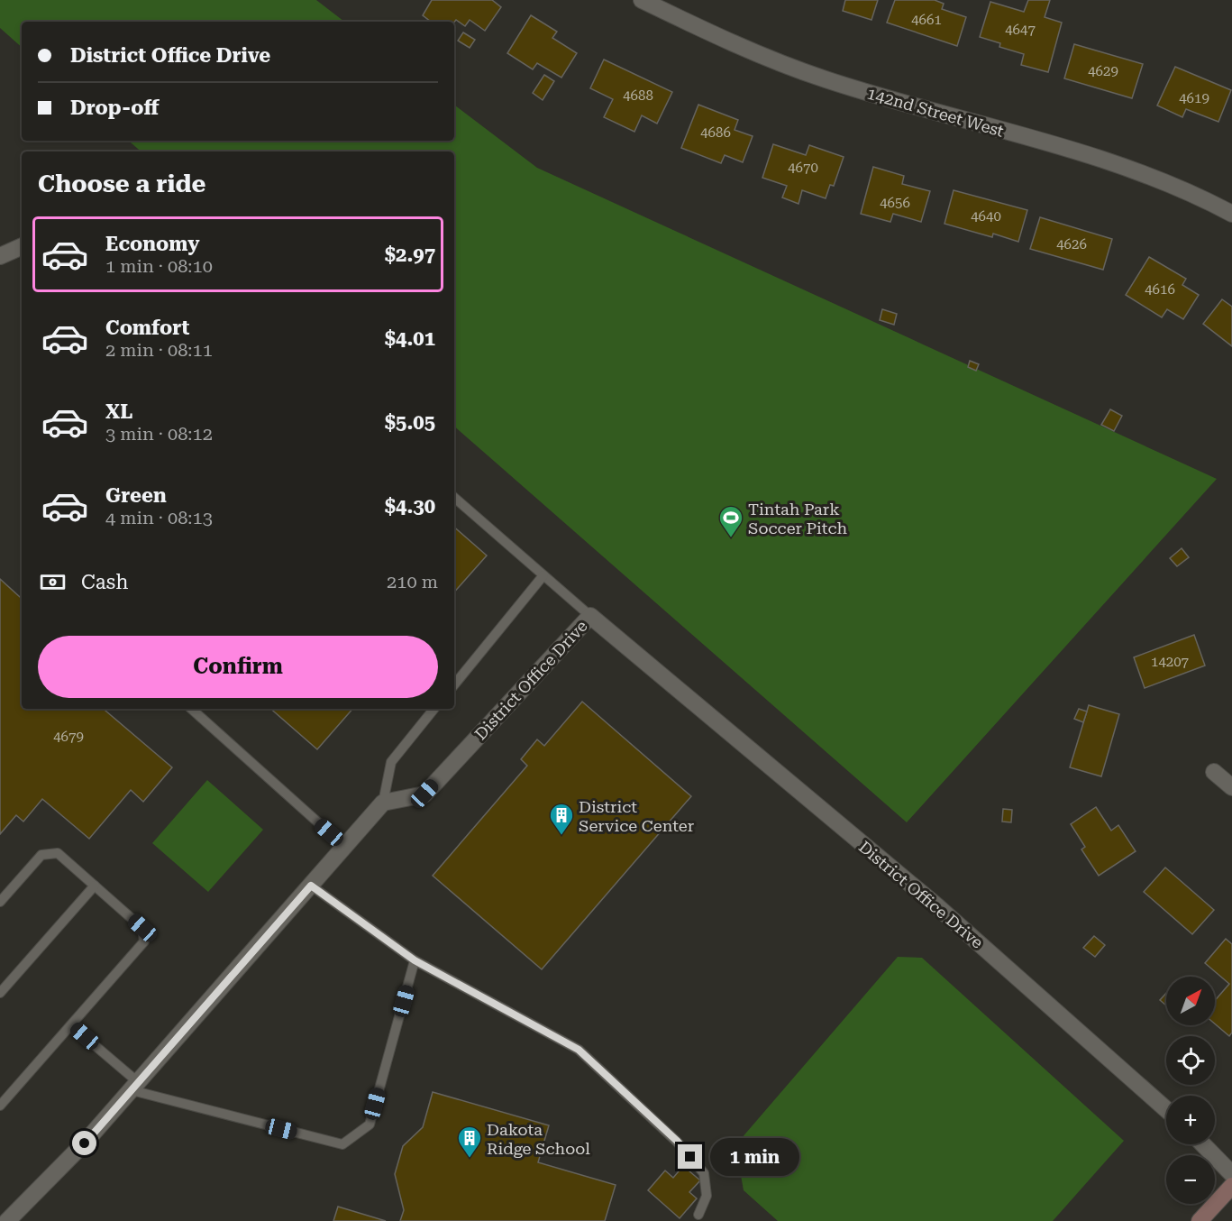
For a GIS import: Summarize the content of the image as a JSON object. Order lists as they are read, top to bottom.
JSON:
{
  "streets": {
    "street": ["142nd Street West", "District Office Drive"]
  },
  "places": {
    "sports": ["Tintah Park Soccer Pitch"],
    "building": ["District Service Center", "Dakota Ridge School"]
  },
  "house_numbers": [
    "4661",
    "4647",
    "4629",
    "4688",
    "4619",
    "4686",
    "4670",
    "4656",
    "4640",
    "4626",
    "4616",
    "14207",
    "4679"
  ],
  "north": "top right",
  "page": {
    "banner": ["District Office Drive", "Drop-off"],
    "heading": "Choose a ride",
    "list": [
      {
        "name": "Economy",
        "note": "1 min · 08:10",
        "value": "$2.97"
      },
      {
        "name": "Comfort",
        "note": "2 min · 08:11",
        "value": "$4.01"
      },
      {
        "name": "XL",
        "note": "3 min · 08:12",
        "value": "$5.05"
      },
      {
        "name": "Green",
        "note": "4 min · 08:13",
        "value": "$4.30"
      }
    ],
    "pay": ["Cash", "210 m"],
    "buttons": "Confirm",
    "map_buttons": ["+", "−"],
    "bubble": "1 min"
  }
}
